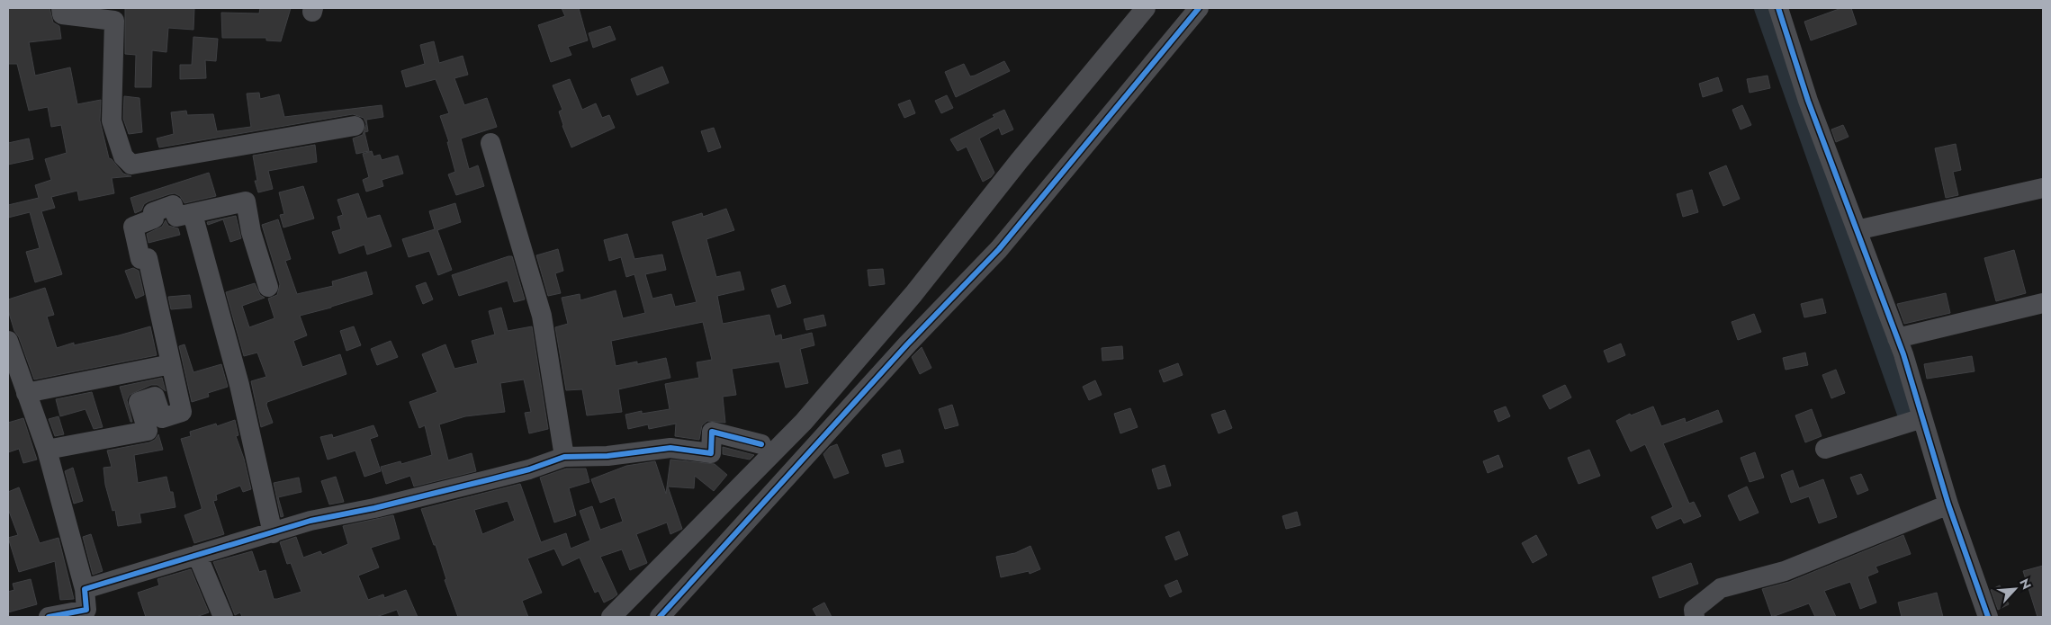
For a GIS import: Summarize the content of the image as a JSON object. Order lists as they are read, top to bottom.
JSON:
{
  "north": "top right"
}
